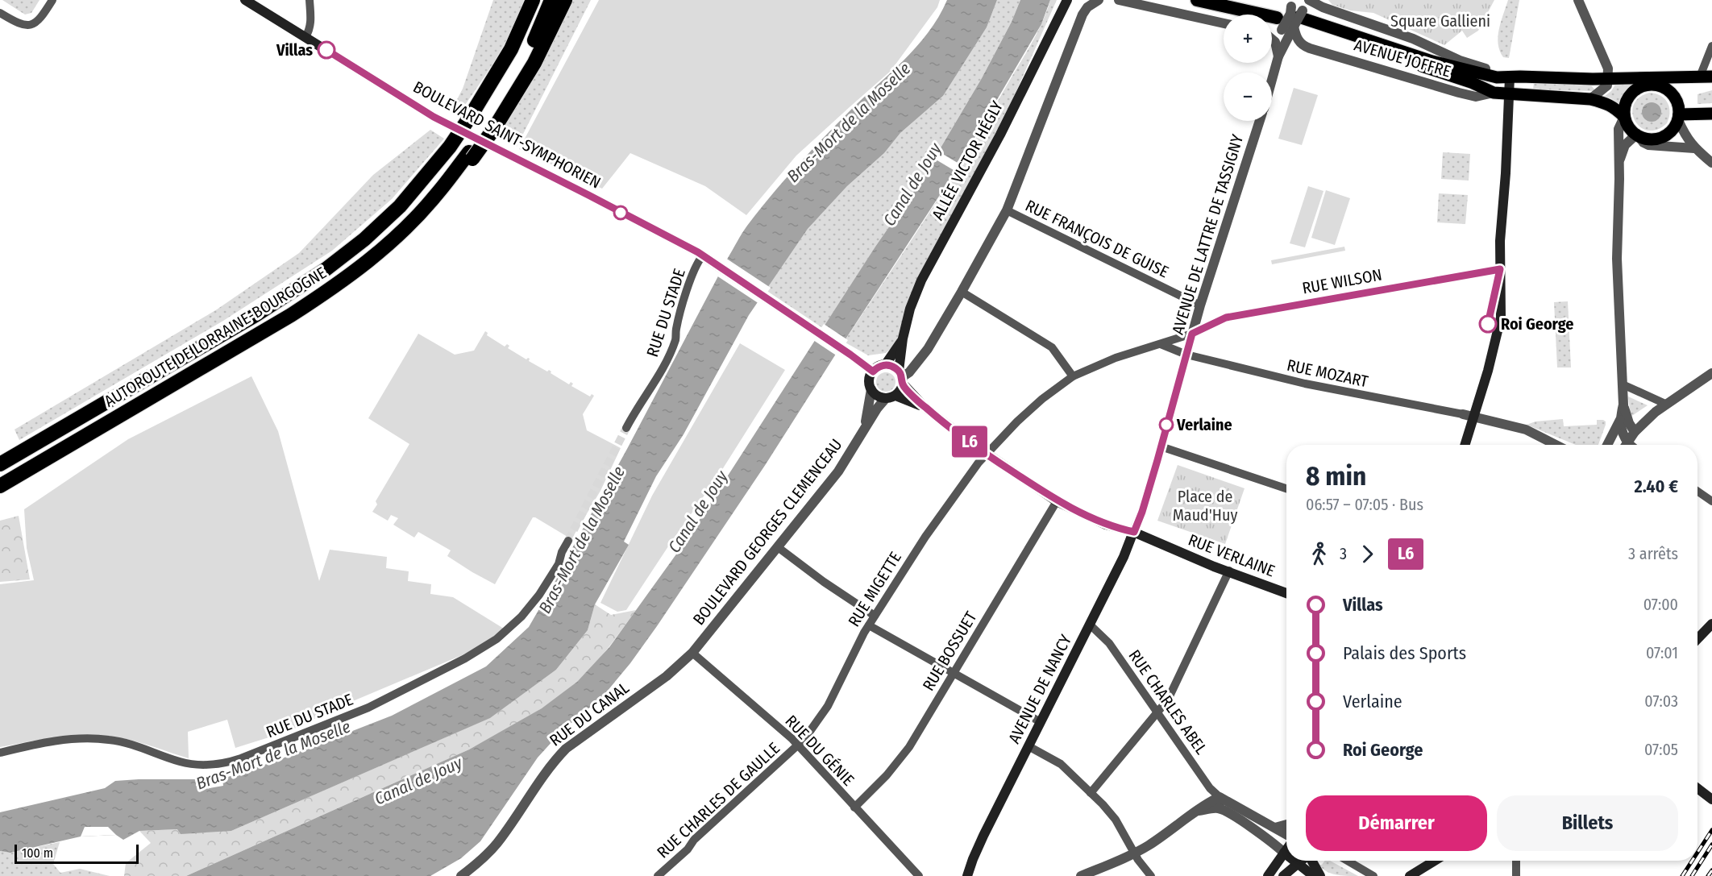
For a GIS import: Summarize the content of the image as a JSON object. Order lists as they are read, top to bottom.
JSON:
{
  "streets": {
    "highway": ["AVENUE JOFFRE", "AUTOROUTE DE LORRAINE-BOURGOGNE"],
    "main road": [
      "BOULEVARD SAINT-SYMPHORIEN",
      "ALLÉE VICTOR HÉGLY",
      "RUE VERLAINE",
      "AVENUE DE NANCY"
    ],
    "street": [
      "AVENUE DE LATTRE DE TASSIGNY",
      "RUE FRANÇOIS DE GUISE",
      "RUE WILSON",
      "RUE DU STADE",
      "RUE MOZART",
      "BOULEVARD GEORGES CLEMENCEAU",
      "RUE MIGETTE",
      "RUE BOSSUET",
      "RUE CHARLES ABEL",
      "RUE DU CANAL",
      "RUE DU GÉNIE",
      "RUE CHARLES DE GAULLE"
    ]
  },
  "crossings": [
    ["BOULEVARD SAINT-SYMPHORIEN", "ALLÉE VICTOR HÉGLY"],
    ["BOULEVARD SAINT-SYMPHORIEN", "RUE DU STADE"],
    ["BOULEVARD SAINT-SYMPHORIEN", "BOULEVARD GEORGES CLEMENCEAU"],
    ["ALLÉE VICTOR HÉGLY", "BOULEVARD GEORGES CLEMENCEAU"],
    ["AVENUE DE LATTRE DE TASSIGNY", "RUE FRANÇOIS DE GUISE"],
    ["AVENUE DE LATTRE DE TASSIGNY", "RUE WILSON"],
    ["AVENUE DE LATTRE DE TASSIGNY", "RUE MOZART"],
    ["AVENUE DE LATTRE DE TASSIGNY", "RUE VERLAINE"],
    ["AVENUE DE LATTRE DE TASSIGNY", "RUE MIGETTE"],
    ["AVENUE DE LATTRE DE TASSIGNY", "AVENUE DE NANCY"],
    ["RUE WILSON", "RUE MIGETTE"],
    ["RUE MOZART", "RUE MIGETTE"],
    ["BOULEVARD GEORGES CLEMENCEAU", "RUE DU CANAL"],
    ["BOULEVARD GEORGES CLEMENCEAU", "RUE DU GÉNIE"],
    ["RUE VERLAINE", "RUE MIGETTE"],
    ["RUE VERLAINE", "RUE BOSSUET"],
    ["RUE VERLAINE", "AVENUE DE NANCY"],
    ["RUE MIGETTE", "RUE DU GÉNIE"],
    ["RUE MIGETTE", "RUE CHARLES DE GAULLE"],
    ["RUE BOSSUET", "RUE DU GÉNIE"],
    ["AVENUE DE NANCY", "RUE CHARLES ABEL"],
    ["RUE DU CANAL", "RUE DU GÉNIE"],
    ["RUE DU GÉNIE", "RUE CHARLES DE GAULLE"]
  ],
  "water": ["Bras-Mort de la Moselle", "Canal de Jouy"],
  "parks": ["Square Gallieni", "Place de Maud'Huy"],
  "places": ["Villas", "Roi George", "Verlaine"],
  "lines": ["bus line L6"],
  "scale_bar": "100 m",
  "page": {
    "on_map": "L6",
    "map_buttons": ["+", "−"],
    "heading": ["8 min", "06:57 – 07:05 · Bus", "2.40 €"],
    "legs": ["3", "L6", "3 arrêts"],
    "list": [
      {
        "name": "Villas",
        "value": "07:00"
      },
      {
        "name": "Palais des Sports",
        "value": "07:01"
      },
      {
        "name": "Verlaine",
        "value": "07:03"
      },
      {
        "name": "Roi George",
        "value": "07:05"
      }
    ],
    "buttons": ["Démarrer", "Billets"],
    "scale": "100 m"
  }
}
